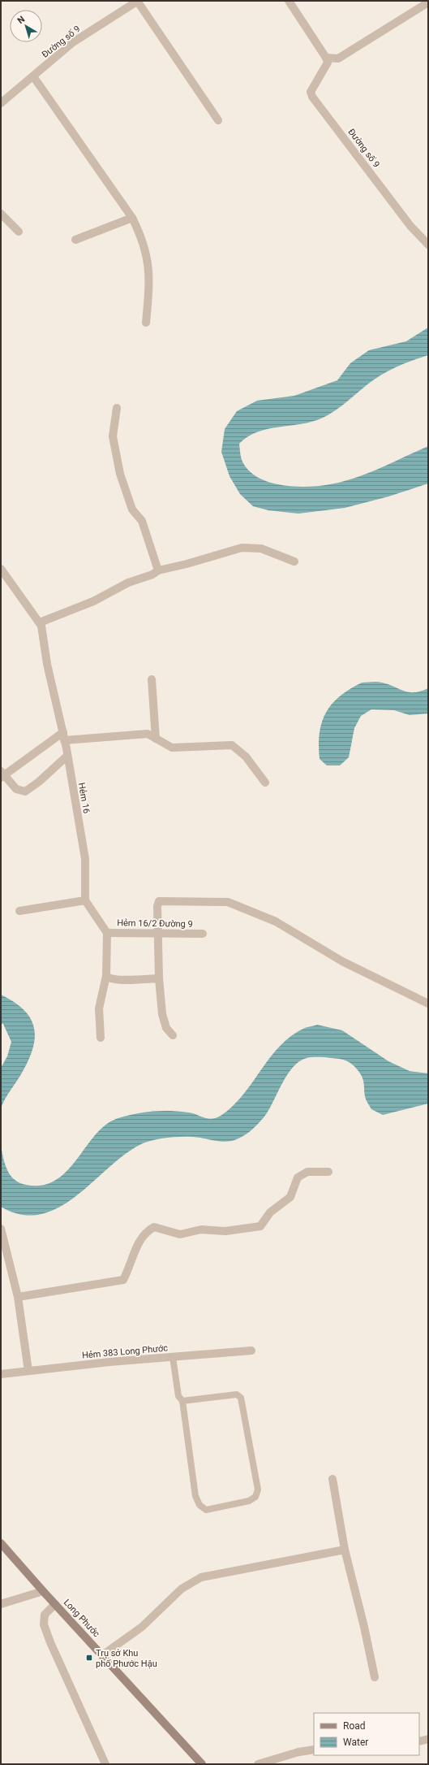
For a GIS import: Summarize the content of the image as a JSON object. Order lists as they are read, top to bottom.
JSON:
{
  "streets": {
    "street": [
      "Đường số 9",
      "Hẻm 16",
      "Hẻm 16/2 Đường 9",
      "Hẻm 383 Long Phước",
      "Long Phước"
    ]
  },
  "places": {
    "transit": ["Trụ sở Khu phố Phước Hậu"]
  },
  "legend": ["Road", "Water"],
  "north": "top left"
}
